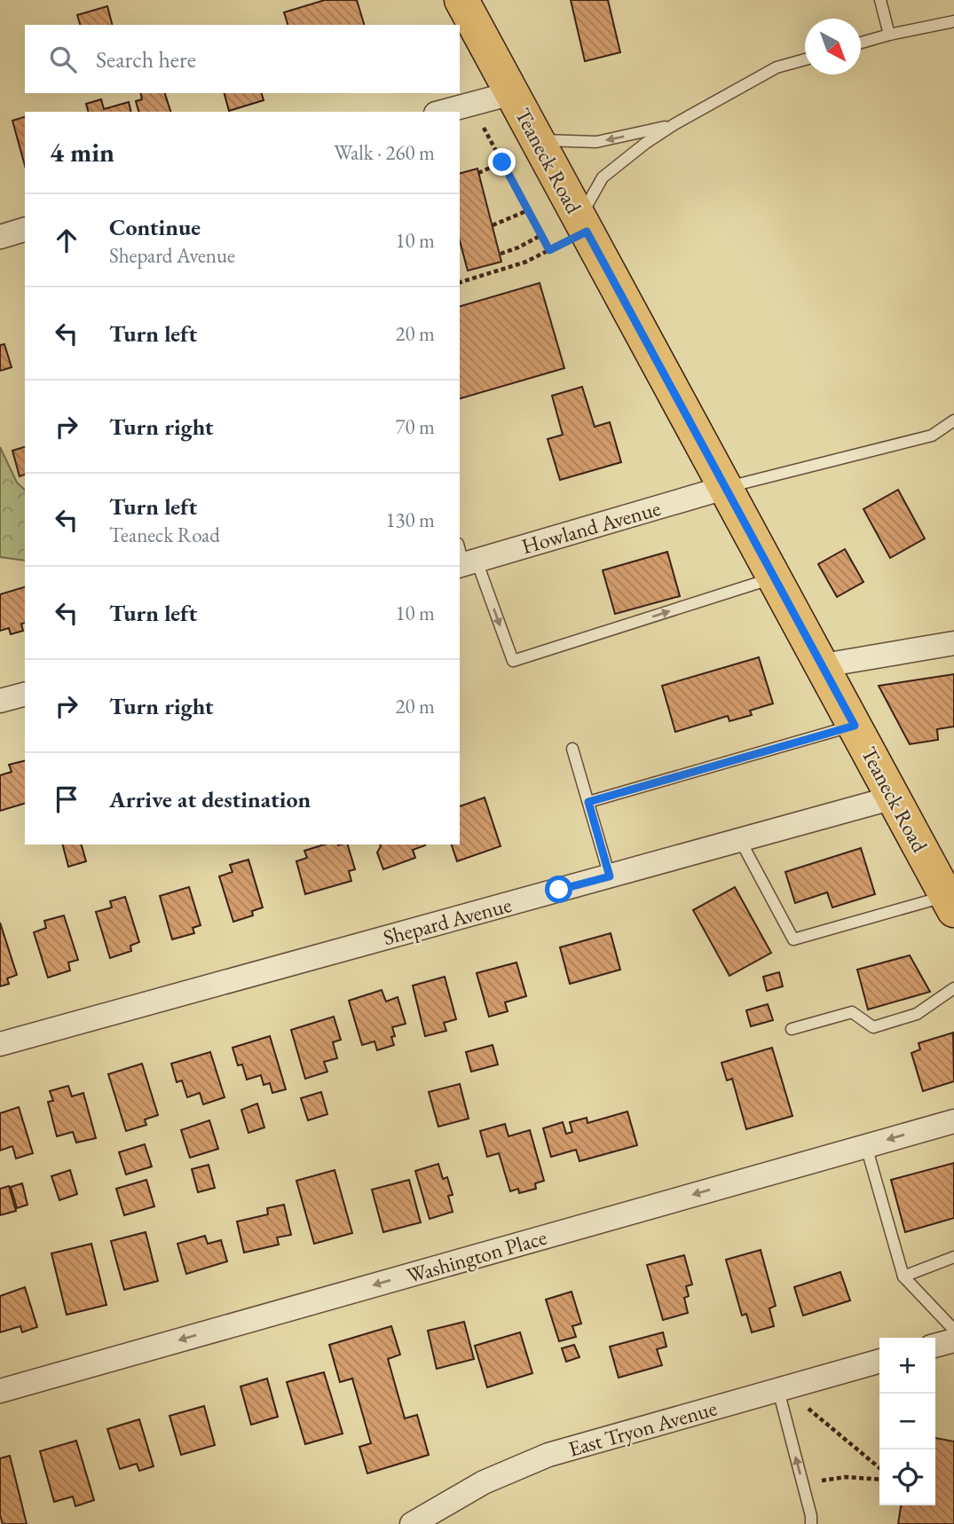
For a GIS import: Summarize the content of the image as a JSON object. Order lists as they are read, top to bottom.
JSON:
{
  "streets": {
    "main road": ["Teaneck Road"],
    "street": [
      "Howland Avenue",
      "Shepard Avenue",
      "Washington Place",
      "East Tryon Avenue"
    ]
  },
  "crossings": [
    ["Teaneck Road", "Howland Avenue"],
    ["Teaneck Road", "Shepard Avenue"]
  ],
  "one_way": ["Washington Place"],
  "north": "bottom right",
  "page": {
    "search": "Search here",
    "heading": ["4 min", "Walk · 260 m"],
    "list": [
      ["Continue", "Shepard Avenue", "10 m"],
      ["Turn left", "20 m"],
      ["Turn right", "70 m"],
      ["Turn left", "Teaneck Road", "130 m"],
      ["Turn left", "10 m"],
      ["Turn right", "20 m"],
      "Arrive at destination"
    ],
    "map_buttons": ["+", "−"]
  }
}
